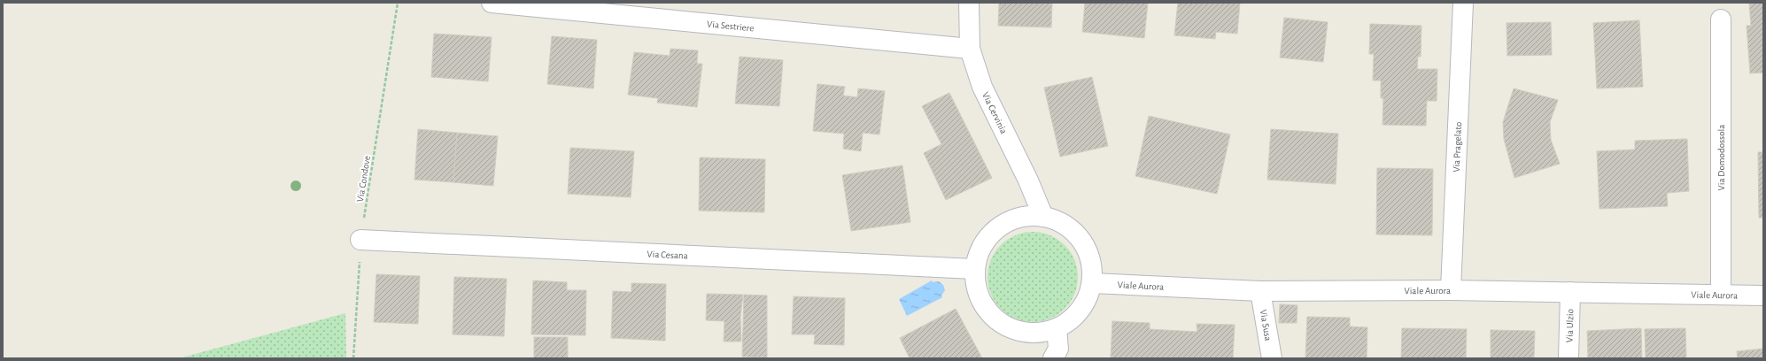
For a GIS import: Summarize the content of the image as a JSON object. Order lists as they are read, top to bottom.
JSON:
{
  "streets": {
    "street": [
      "Via Sestriere",
      "Via Cervinia",
      "Via Pragelato",
      "Via Domodossola",
      "Via Cesana",
      "Viale Aurora",
      "Via Susa",
      "Via Ulzio"
    ],
    "path": ["Via Condove"]
  },
  "crossings": [
    ["Via Sestriere", "Via Cervinia"],
    ["Via Cervinia", "Via Cesana"],
    ["Via Cervinia", "Viale Aurora"],
    ["Via Pragelato", "Viale Aurora"],
    ["Via Domodossola", "Viale Aurora"],
    ["Via Condove", "Via Cesana"],
    ["Via Cesana", "Viale Aurora"],
    ["Viale Aurora", "Via Susa"],
    ["Viale Aurora", "Via Ulzio"]
  ]
}
